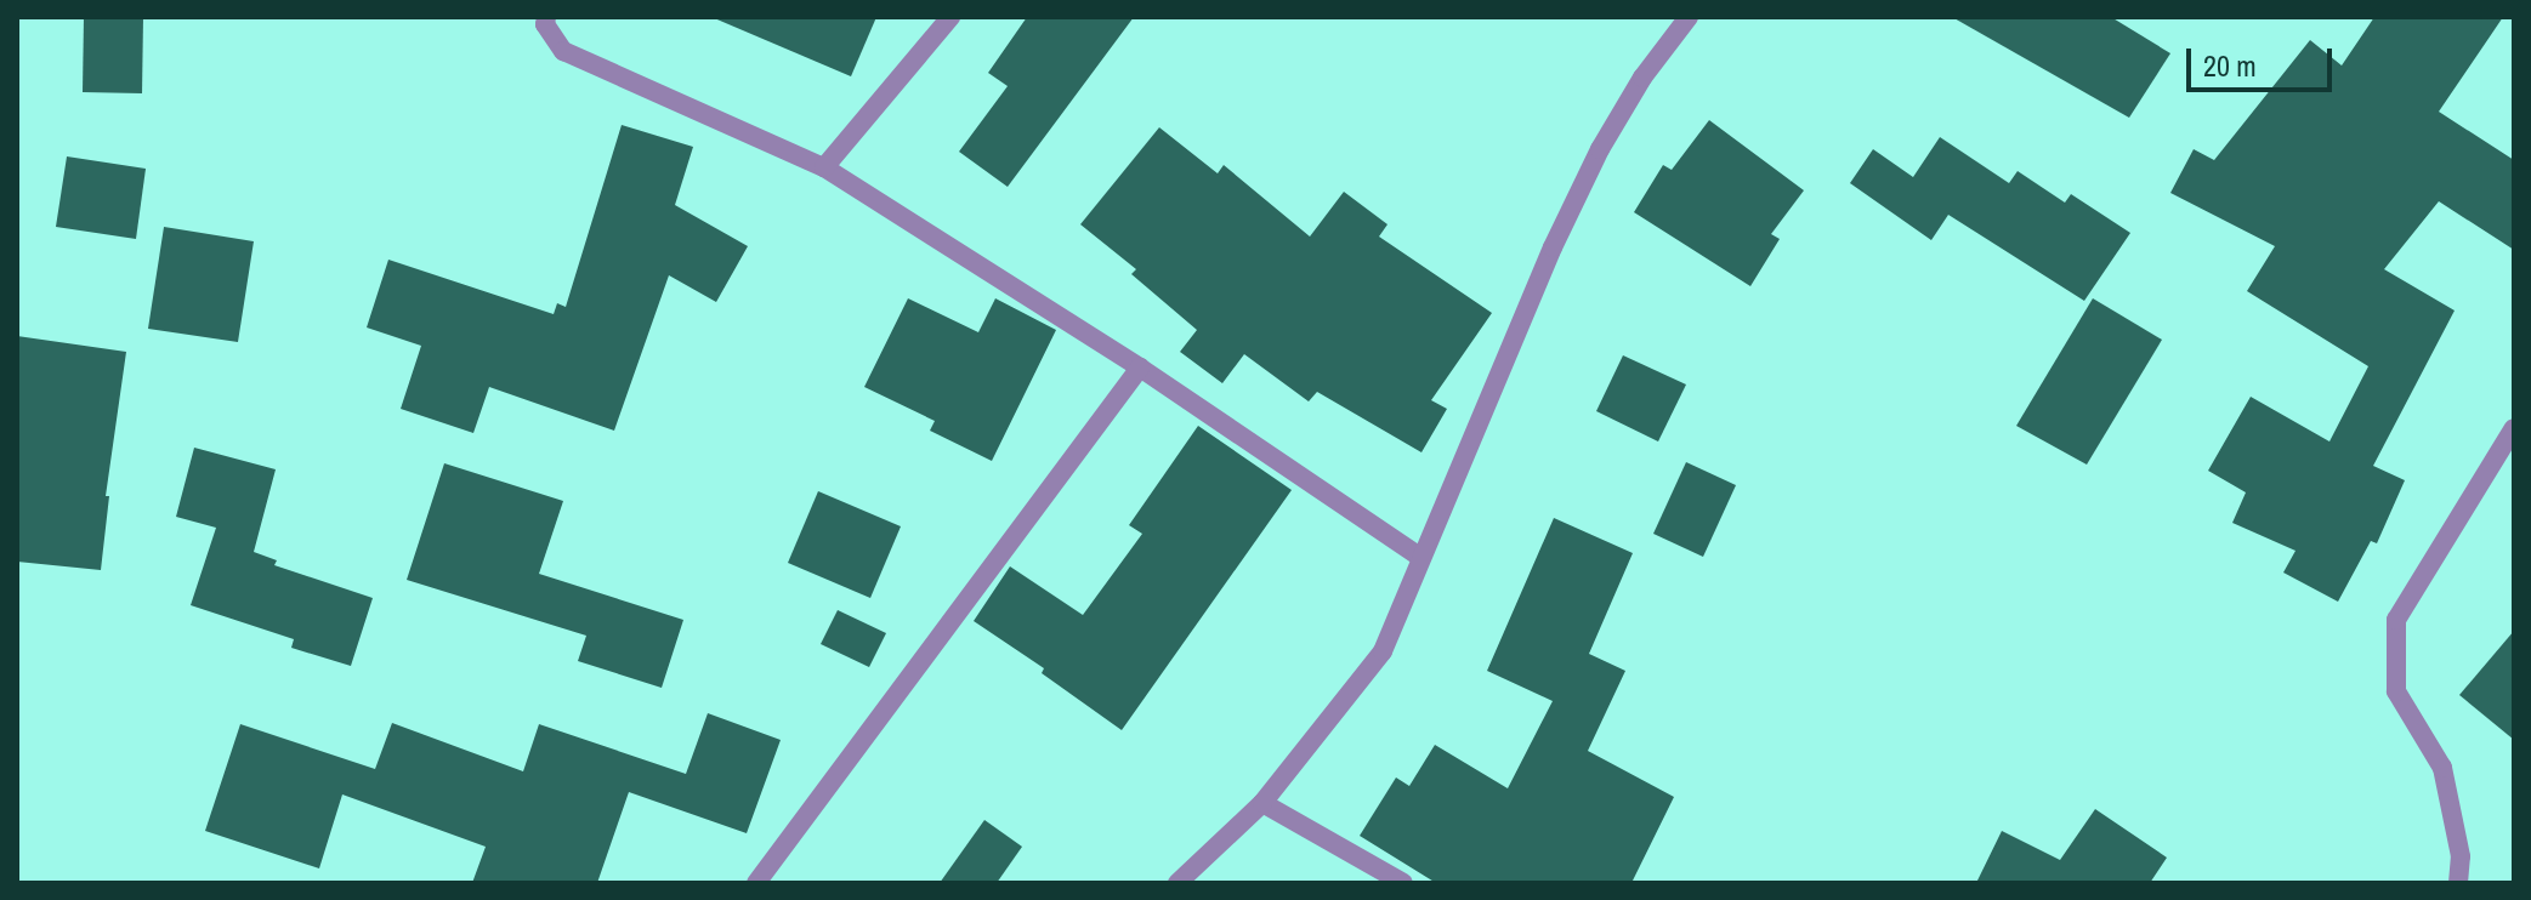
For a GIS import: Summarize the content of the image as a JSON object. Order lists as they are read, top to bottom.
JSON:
{
  "scale_bar": "20 m"
}
